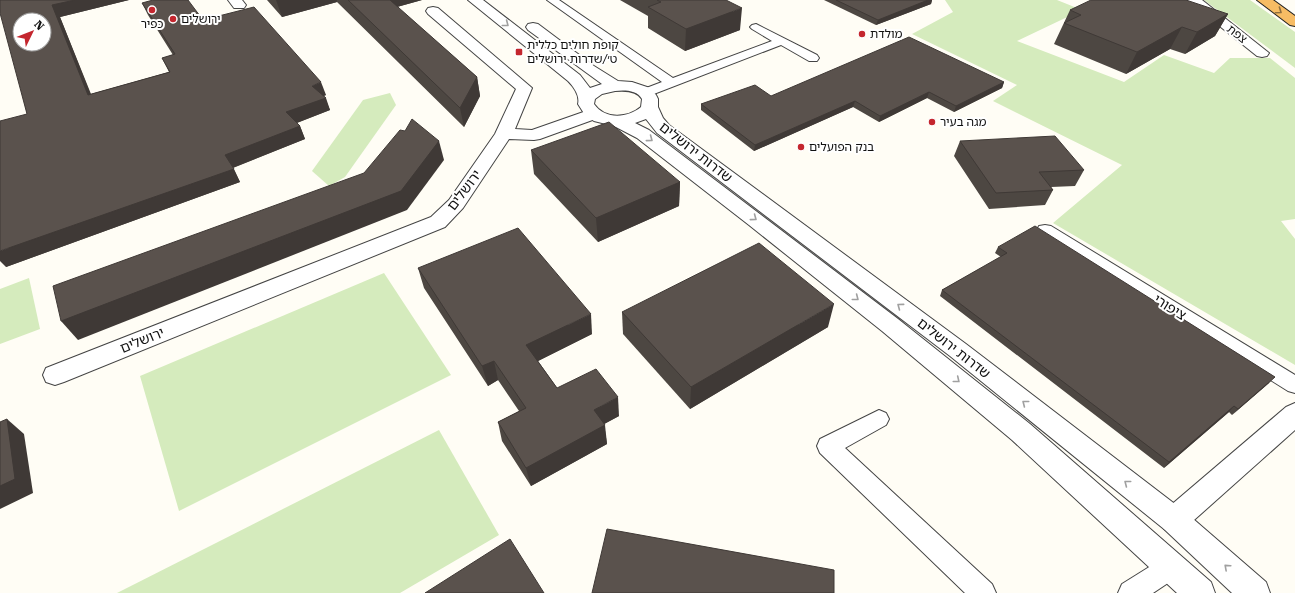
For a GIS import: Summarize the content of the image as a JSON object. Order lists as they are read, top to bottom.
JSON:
{
  "streets": {
    "street": ["צפת", "שדרות ירושלים", "ירושלים"],
    "lane": ["ציפורי"]
  },
  "places": {
    "other": [
      "כפיר",
      "ירושלים",
      "מולדת",
      "מגה בעיר",
      "בנק הפועלים"
    ],
    "transit": ["קופת חולים כללית ט׳/שדרות ירושלים"]
  },
  "north": "top right"
}
